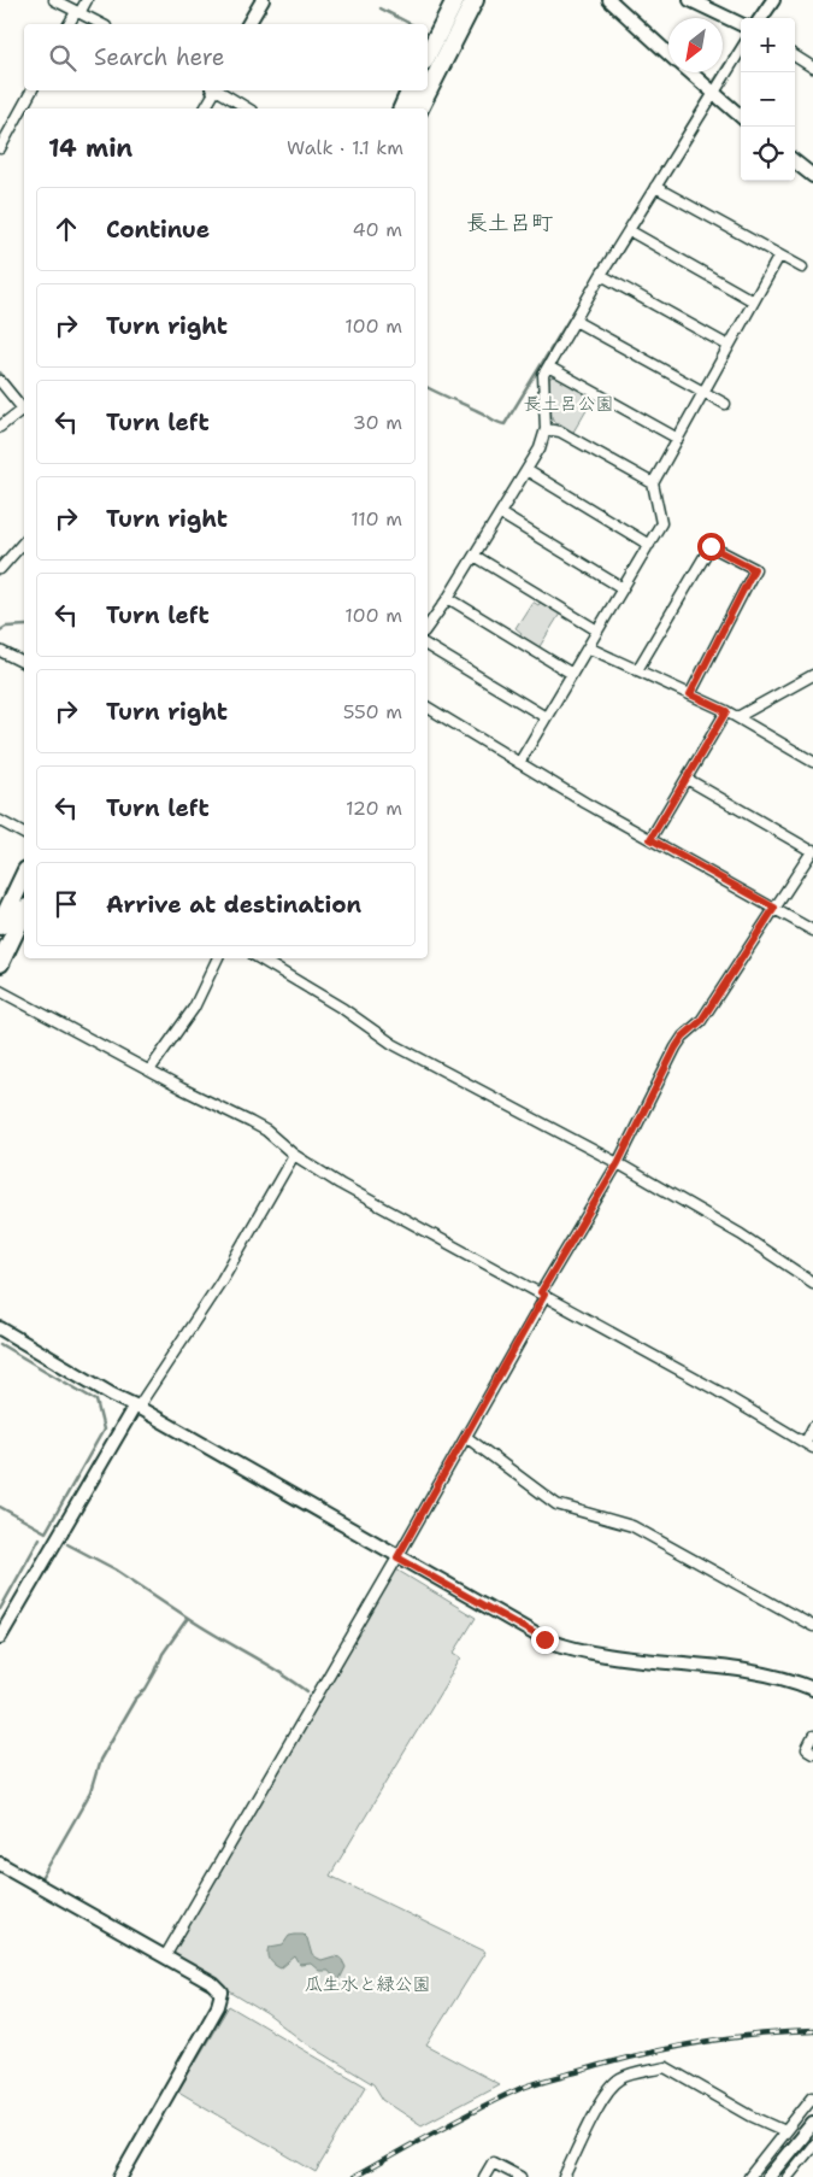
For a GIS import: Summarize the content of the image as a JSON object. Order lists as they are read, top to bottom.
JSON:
{
  "districts": ["長土呂町"],
  "parks": ["長土呂公園", "瓜生水と緑公園"],
  "north": "bottom left",
  "page": {
    "map_buttons": ["+", "−"],
    "search": "Search here",
    "heading": ["14 min", "Walk · 1.1 km"],
    "list": [
      ["Continue", "40 m"],
      ["Turn right", "100 m"],
      ["Turn left", "30 m"],
      ["Turn right", "110 m"],
      ["Turn left", "100 m"],
      ["Turn right", "550 m"],
      ["Turn left", "120 m"],
      "Arrive at destination"
    ]
  }
}
